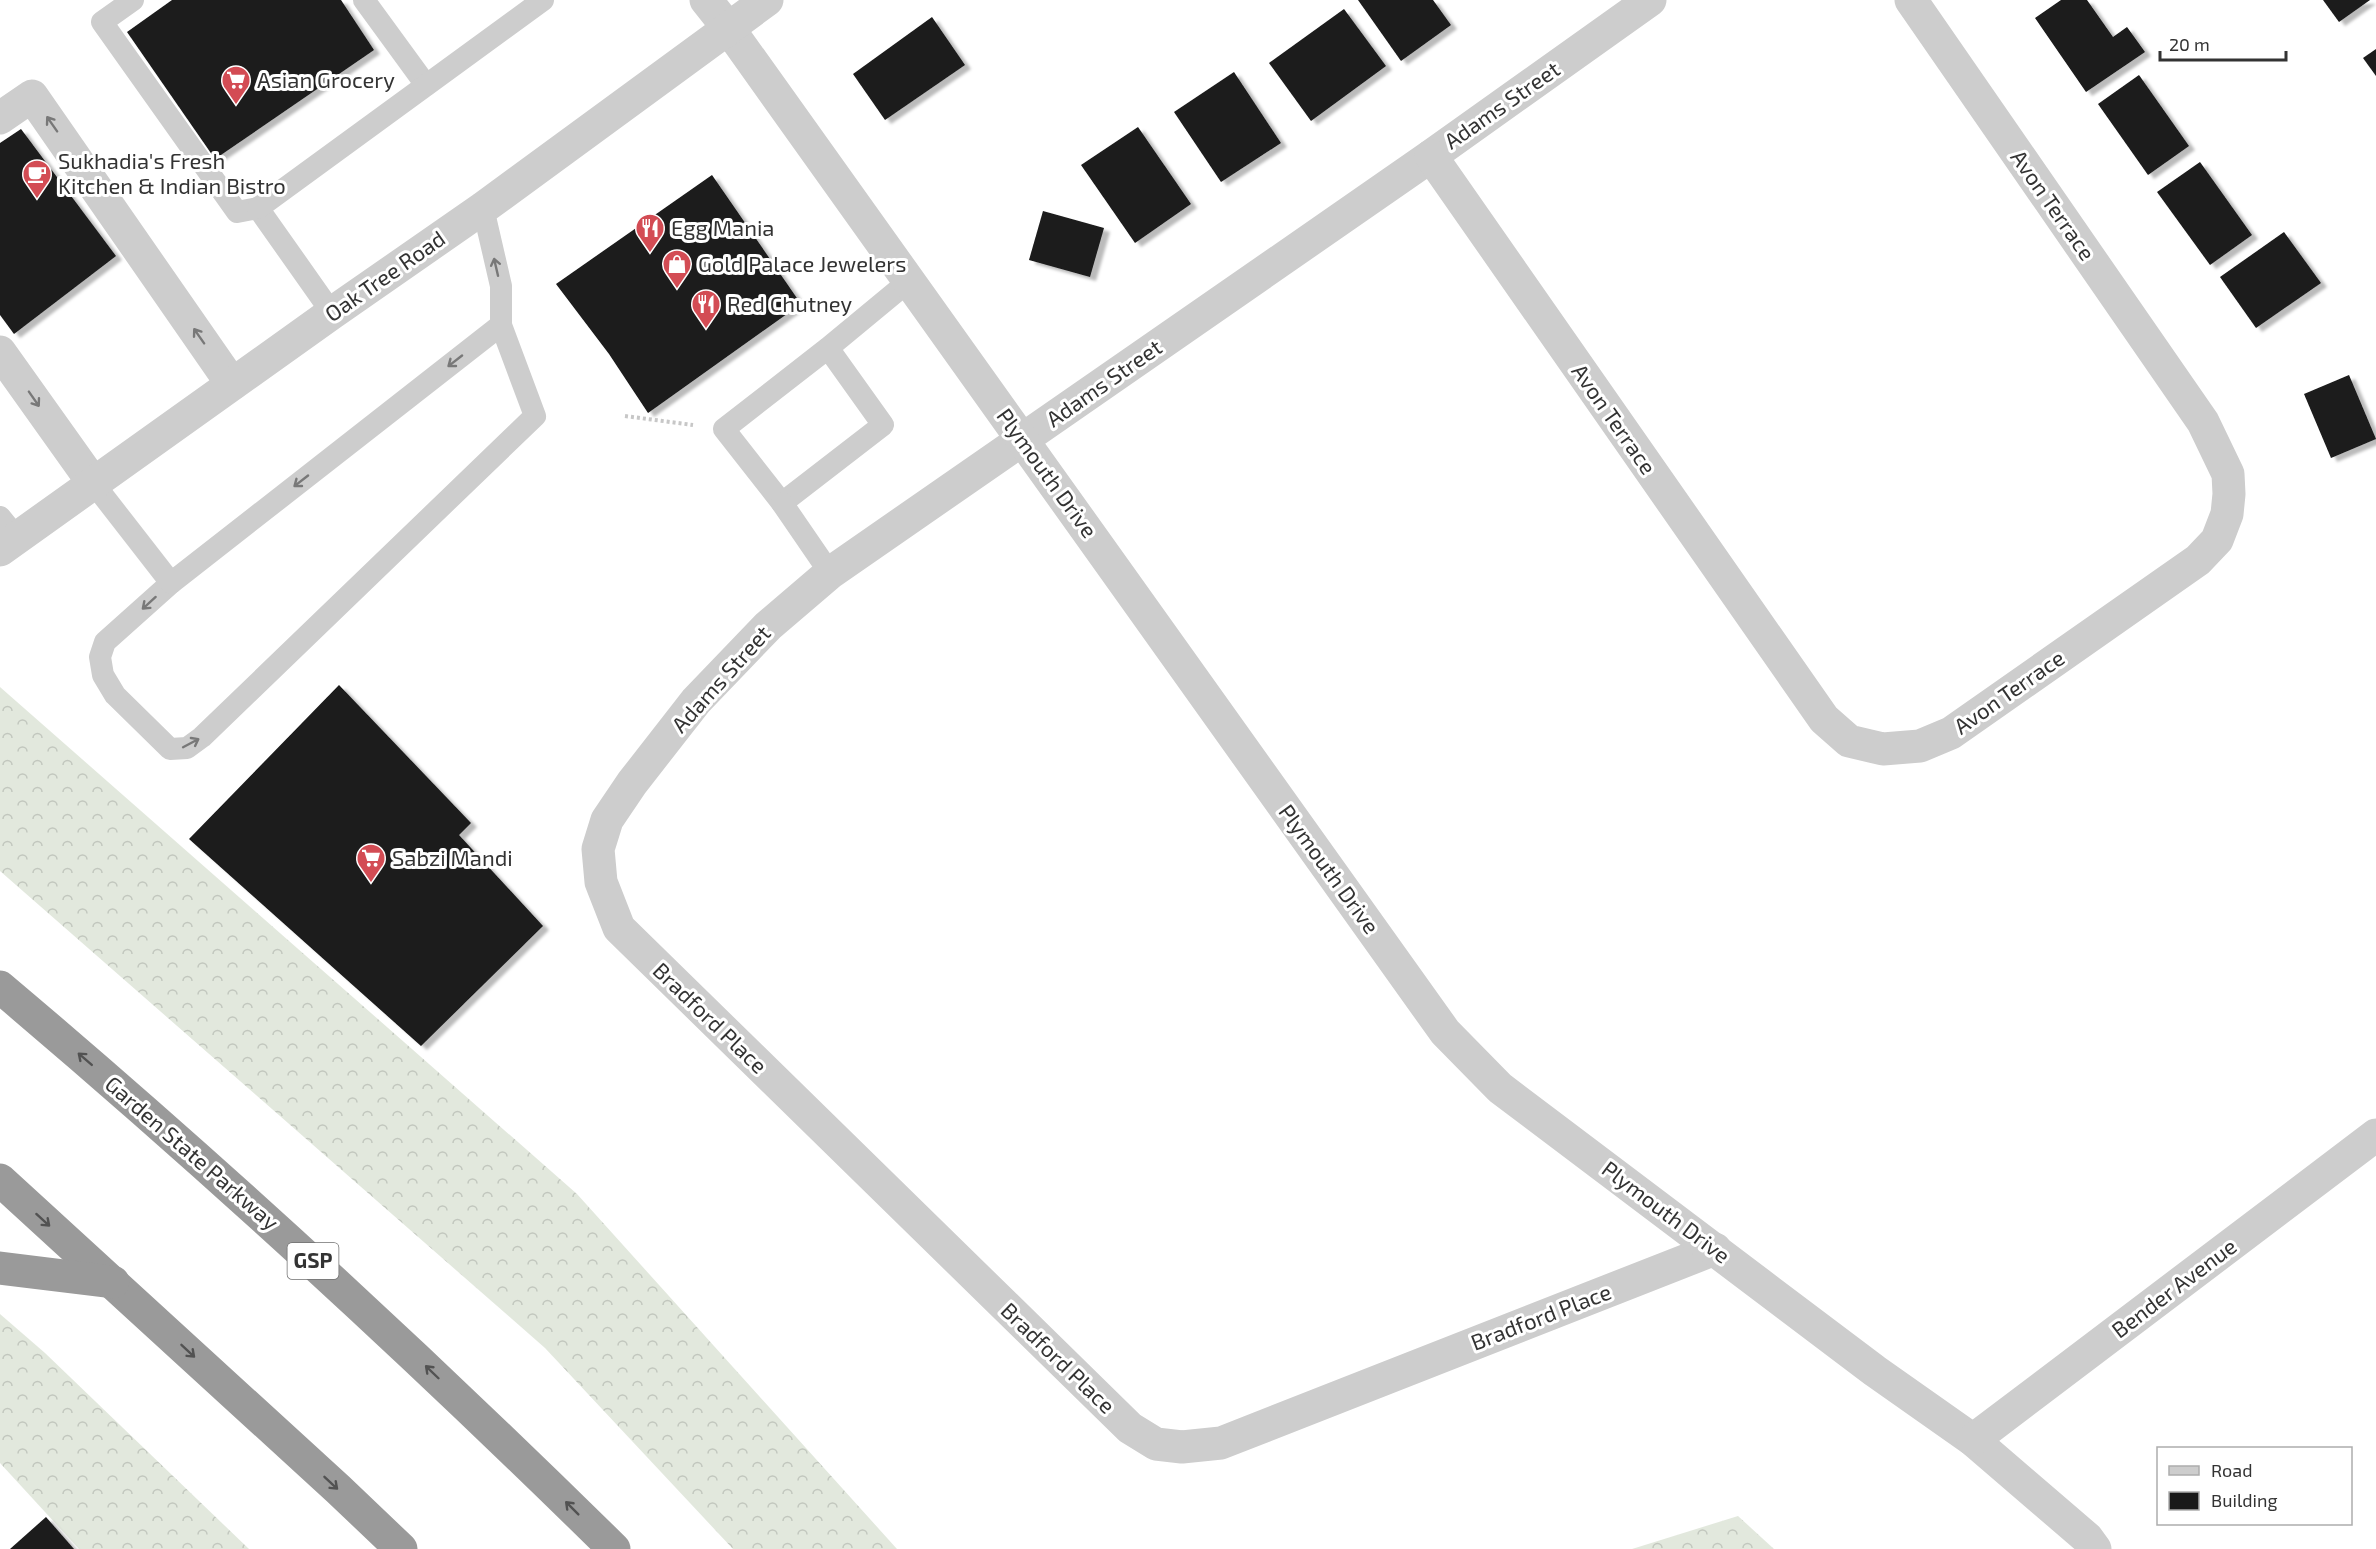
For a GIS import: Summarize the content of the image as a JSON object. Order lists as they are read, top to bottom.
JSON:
{
  "streets": {
    "highway": ["Garden State Parkway", "GSP"],
    "street": [
      "Adams Street",
      "Avon Terrace",
      "Oak Tree Road",
      "Plymouth Drive",
      "Bradford Place",
      "Bender Avenue"
    ]
  },
  "crossings": [
    ["Adams Street", "Avon Terrace"],
    ["Adams Street", "Plymouth Drive"],
    ["Adams Street", "Bradford Place"],
    ["Oak Tree Road", "Plymouth Drive"],
    ["Plymouth Drive", "Bradford Place"],
    ["Plymouth Drive", "Bender Avenue"]
  ],
  "places": {
    "supermarket": ["Asian Grocery", "Sabzi Mandi"],
    "cafe": ["Sukhadia's Fresh Kitchen & Indian Bistro"],
    "restaurant": ["Egg Mania", "Red Chutney"],
    "shop": ["Gold Palace Jewelers"]
  },
  "legend": ["Road", "Building"],
  "scale_bar": "20 m"
}
